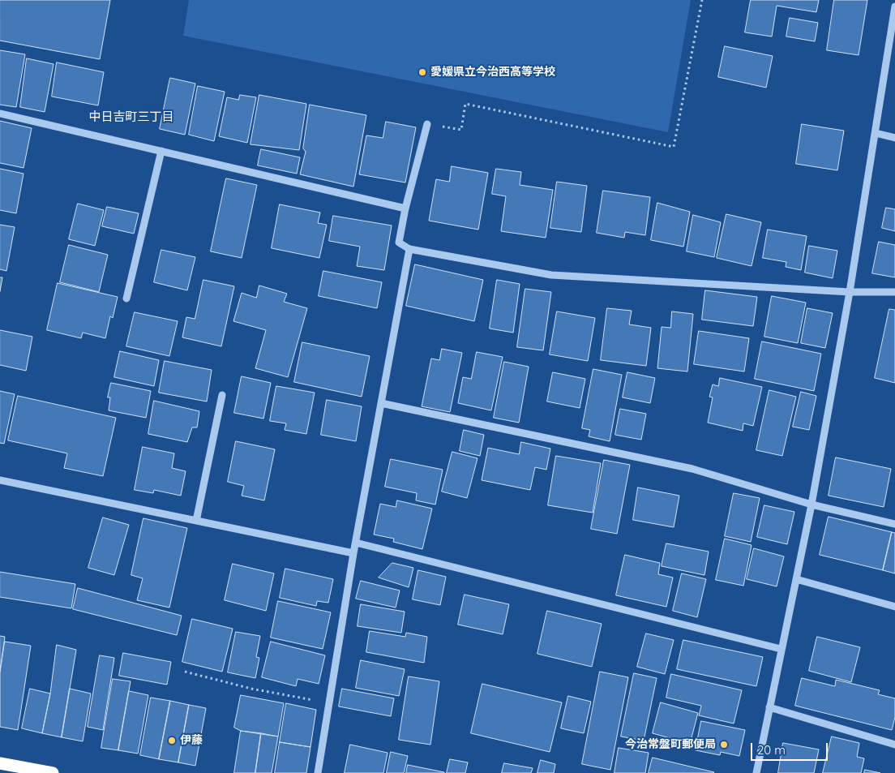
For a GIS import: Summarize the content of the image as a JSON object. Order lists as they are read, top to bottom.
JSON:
{
  "districts": ["中日吉町三丁目"],
  "places": ["愛媛県立今治西高等学校", "伊藤", "今治常盤町郵便局"],
  "scale_bar": "20 m"
}
